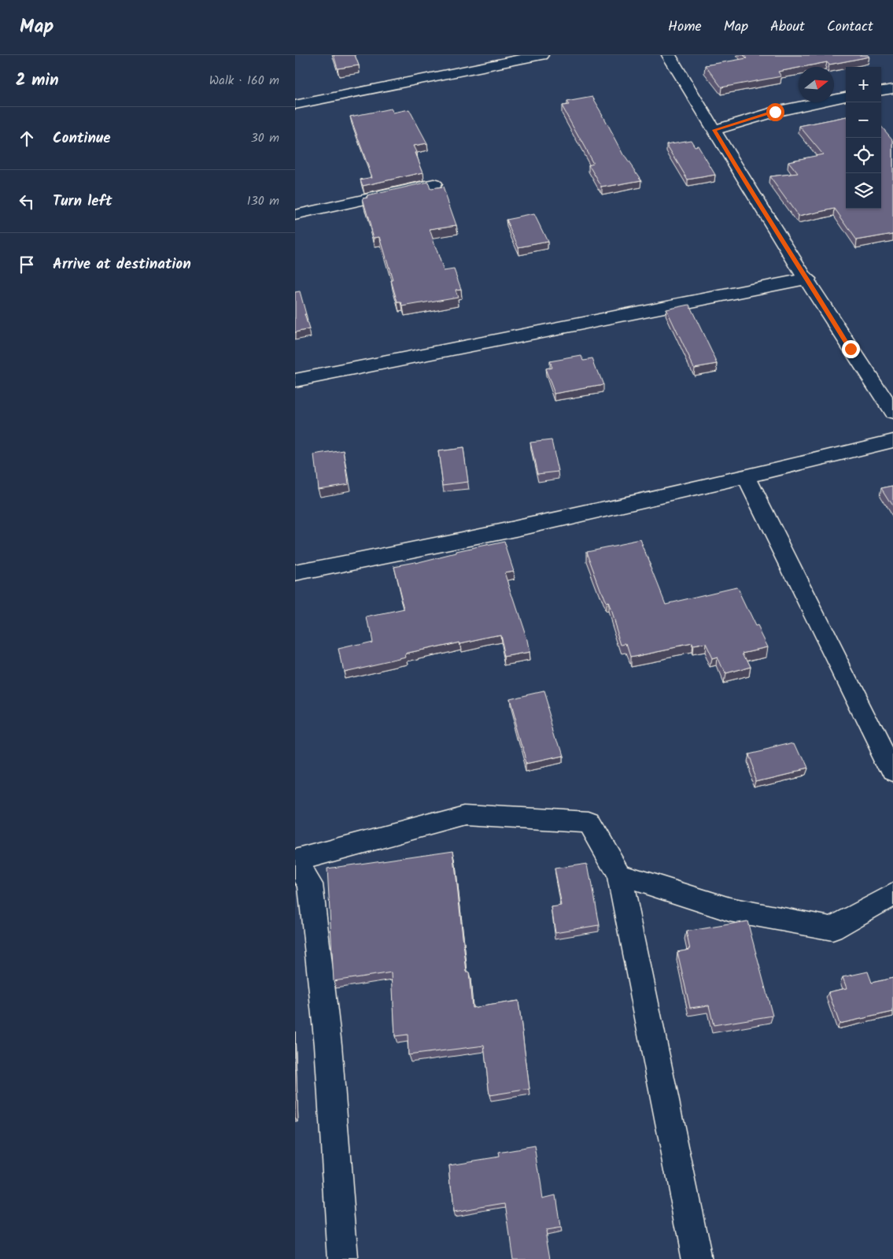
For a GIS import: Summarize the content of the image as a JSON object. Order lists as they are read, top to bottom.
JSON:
{
  "north": "right",
  "page": {
    "header": "Map",
    "nav": [
      "Home",
      "Map",
      "About",
      "Contact"
    ],
    "heading": ["2 min", "Walk · 160 m"],
    "map_buttons": ["+", "−"],
    "list": [
      ["Continue", "30 m"],
      ["Turn left", "130 m"],
      "Arrive at destination"
    ]
  }
}
